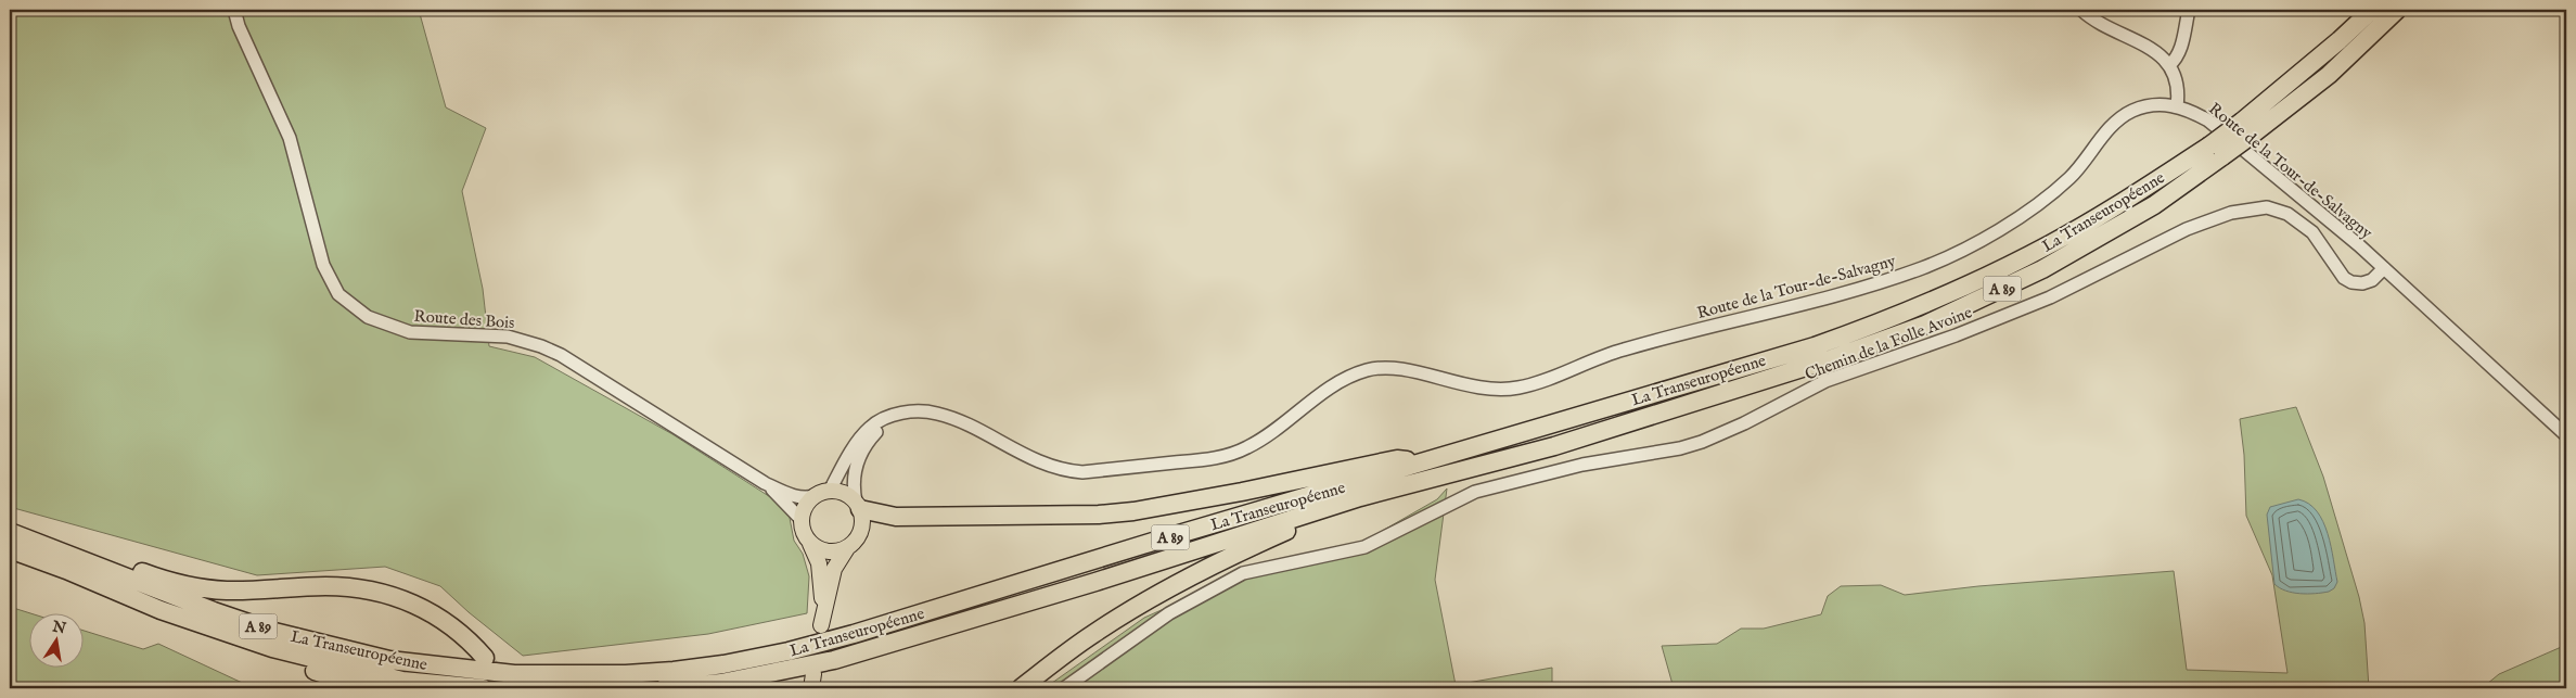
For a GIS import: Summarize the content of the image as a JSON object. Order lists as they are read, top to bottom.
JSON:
{
  "streets": {
    "highway": ["La Transeuropéenne", "A 89"],
    "street": ["Route de la Tour-de-Salvagny", "Route des Bois", "Chemin de la Folle Avoine"]
  },
  "crossings": [
    ["Route de la Tour-de-Salvagny", "Route des Bois"],
    ["Route de la Tour-de-Salvagny", "Chemin de la Folle Avoine"]
  ],
  "north": "top"
}
